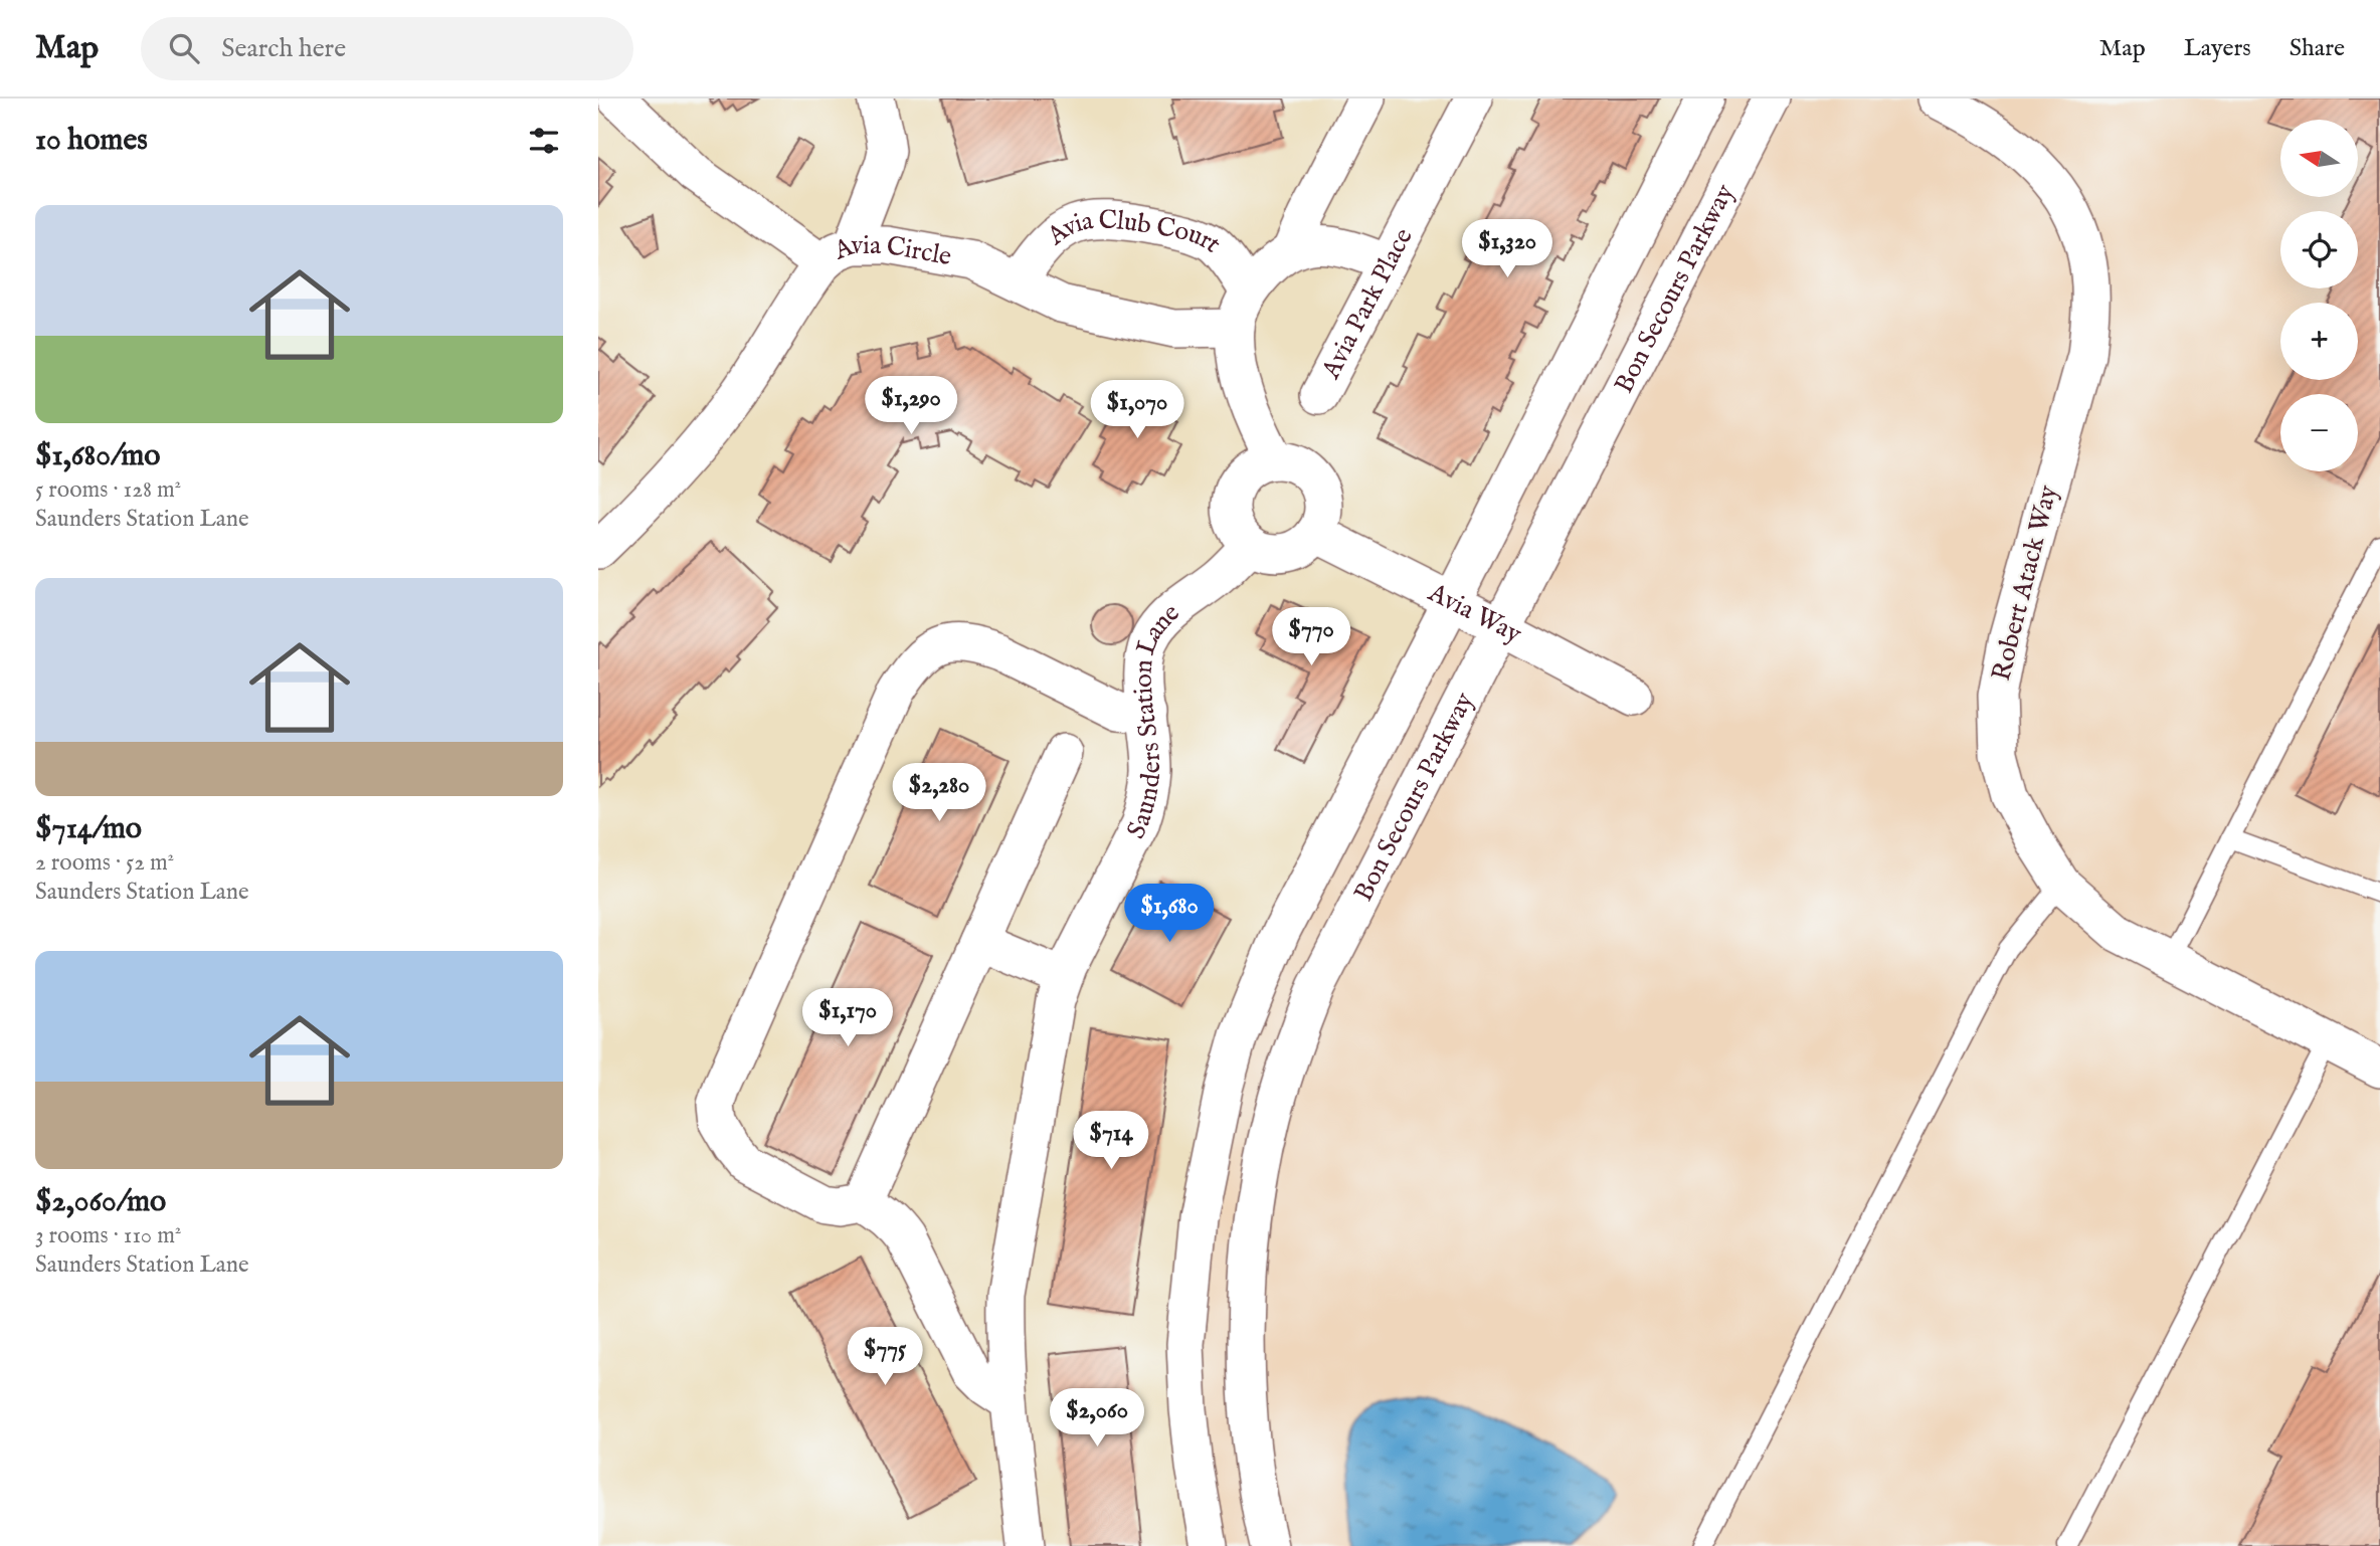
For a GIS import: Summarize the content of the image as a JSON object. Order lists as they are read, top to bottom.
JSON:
{
  "streets": {
    "street": [
      "Avia Club Court",
      "Avia Circle",
      "Bon Secours Parkway",
      "Avia Park Place",
      "Robert Atack Way",
      "Avia Way",
      "Saunders Station Lane"
    ]
  },
  "crossings": [
    ["Avia Club Court", "Avia Circle"],
    ["Bon Secours Parkway", "Avia Way"],
    ["Avia Way", "Saunders Station Lane"]
  ],
  "north": "left",
  "page": {
    "header": "Map",
    "search": "Search here",
    "nav": ["Map", "Layers", "Share"],
    "heading": "10 homes",
    "map_buttons": ["+", "−"],
    "list": [
      {
        "name": "$1,680/mo",
        "note": "5 rooms · 128 m² · Saunders Station Lane"
      },
      {
        "name": "$714/mo",
        "note": "2 rooms · 52 m² · Saunders Station Lane"
      },
      {
        "name": "$2,060/mo",
        "note": "3 rooms · 110 m² · Saunders Station Lane"
      }
    ],
    "price": [
      "$1,320",
      "$1,290",
      "$1,070",
      "$770",
      "$2,280",
      "$1,680",
      "$1,170",
      "$714",
      "$775",
      "$2,060"
    ]
  }
}
